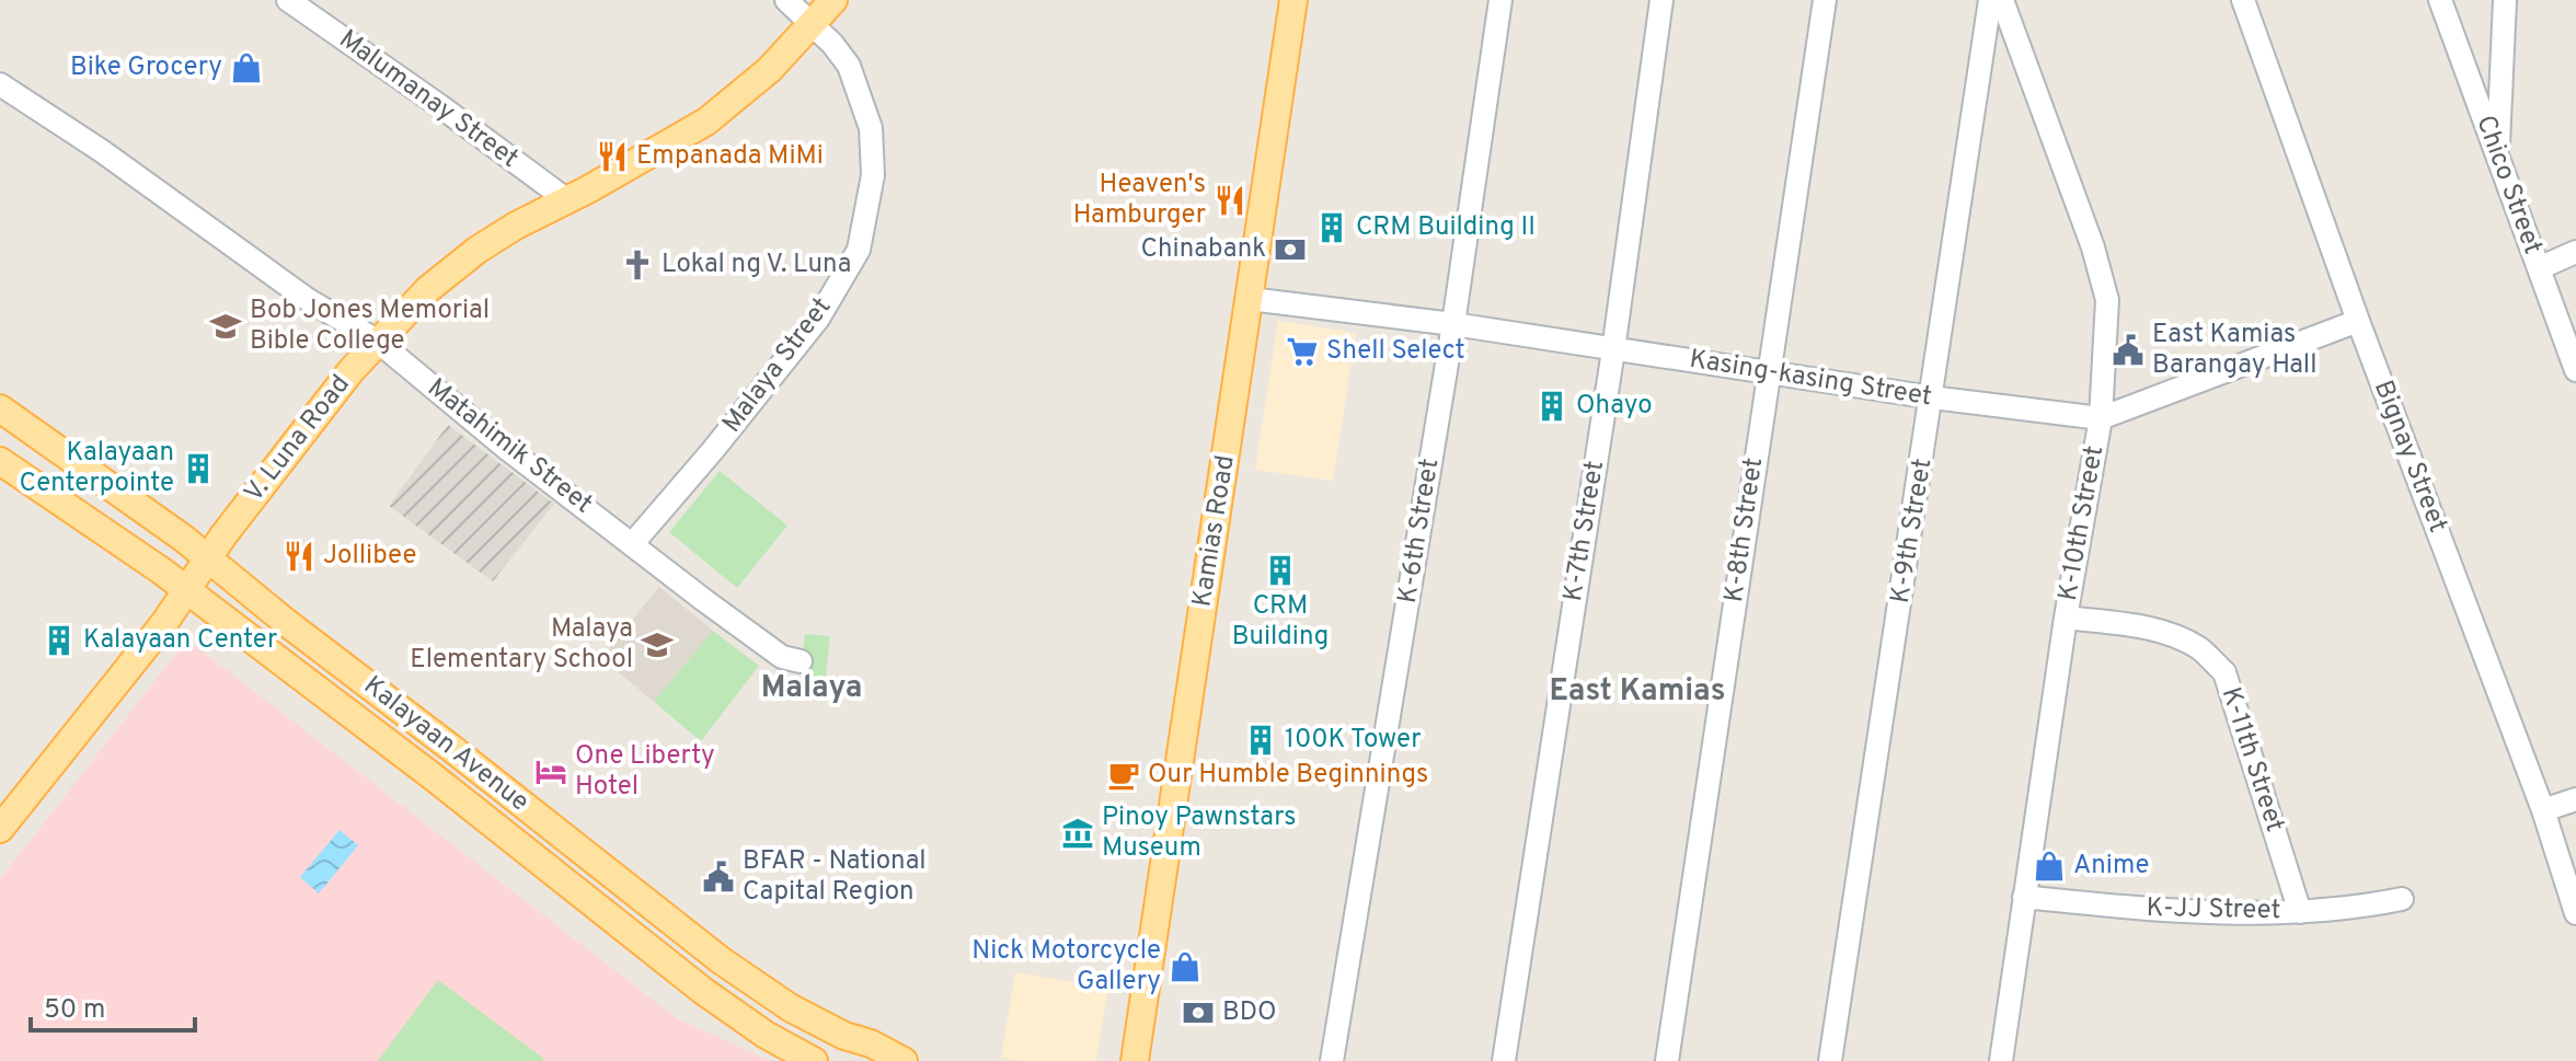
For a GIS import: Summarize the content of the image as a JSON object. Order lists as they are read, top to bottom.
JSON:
{
  "streets": {
    "main road": ["V. Luna Road", "Kamias Road", "Kalayaan Avenue"],
    "street": [
      "Malumanay Street",
      "Chico Street",
      "Malaya Street",
      "Kasing-kasing Street",
      "Matahimik Street",
      "Bignay Street",
      "K-10th Street",
      "K-8th Street",
      "K-6th Street",
      "K-7th Street",
      "K-9th Street",
      "K-11th Street",
      "K-JJ Street"
    ]
  },
  "crossings": [
    ["Malumanay Street", "V. Luna Road"],
    ["Malaya Street", "V. Luna Road"],
    ["Malaya Street", "Matahimik Street"],
    ["Kasing-kasing Street", "Bignay Street"],
    ["Kasing-kasing Street", "K-10th Street"],
    ["Kasing-kasing Street", "K-8th Street"],
    ["Kasing-kasing Street", "Kamias Road"],
    ["Kasing-kasing Street", "K-6th Street"],
    ["Kasing-kasing Street", "K-7th Street"],
    ["Kasing-kasing Street", "K-9th Street"],
    ["V. Luna Road", "Matahimik Street"],
    ["V. Luna Road", "Kalayaan Avenue"],
    ["K-10th Street", "K-11th Street"],
    ["K-10th Street", "K-JJ Street"],
    ["K-11th Street", "K-JJ Street"]
  ],
  "districts": ["Malaya", "East Kamias"],
  "places": {
    "shop": ["Bike Grocery", "Anime", "Nick Motorcycle Gallery"],
    "restaurant": ["Empanada MiMi", "Heaven's Hamburger", "Jollibee"],
    "building": [
      "CRM Building II",
      "Ohayo",
      "Kalayaan Centerpointe",
      "CRM Building",
      "Kalayaan Center",
      "100K Tower"
    ],
    "bank": ["Chinabank", "BDO"],
    "church": ["Lokal ng V. Luna"],
    "school or university": ["Bob Jones Memorial Bible College", "Malaya Elementary School"],
    "public building": ["East Kamias Barangay Hall", "BFAR - National Capital Region"],
    "supermarket": ["Shell Select"],
    "hotel": ["One Liberty Hotel"],
    "cafe": ["Our Humble Beginnings"],
    "museum": ["Pinoy Pawnstars Museum"]
  },
  "scale_bar": "50 m"
}
